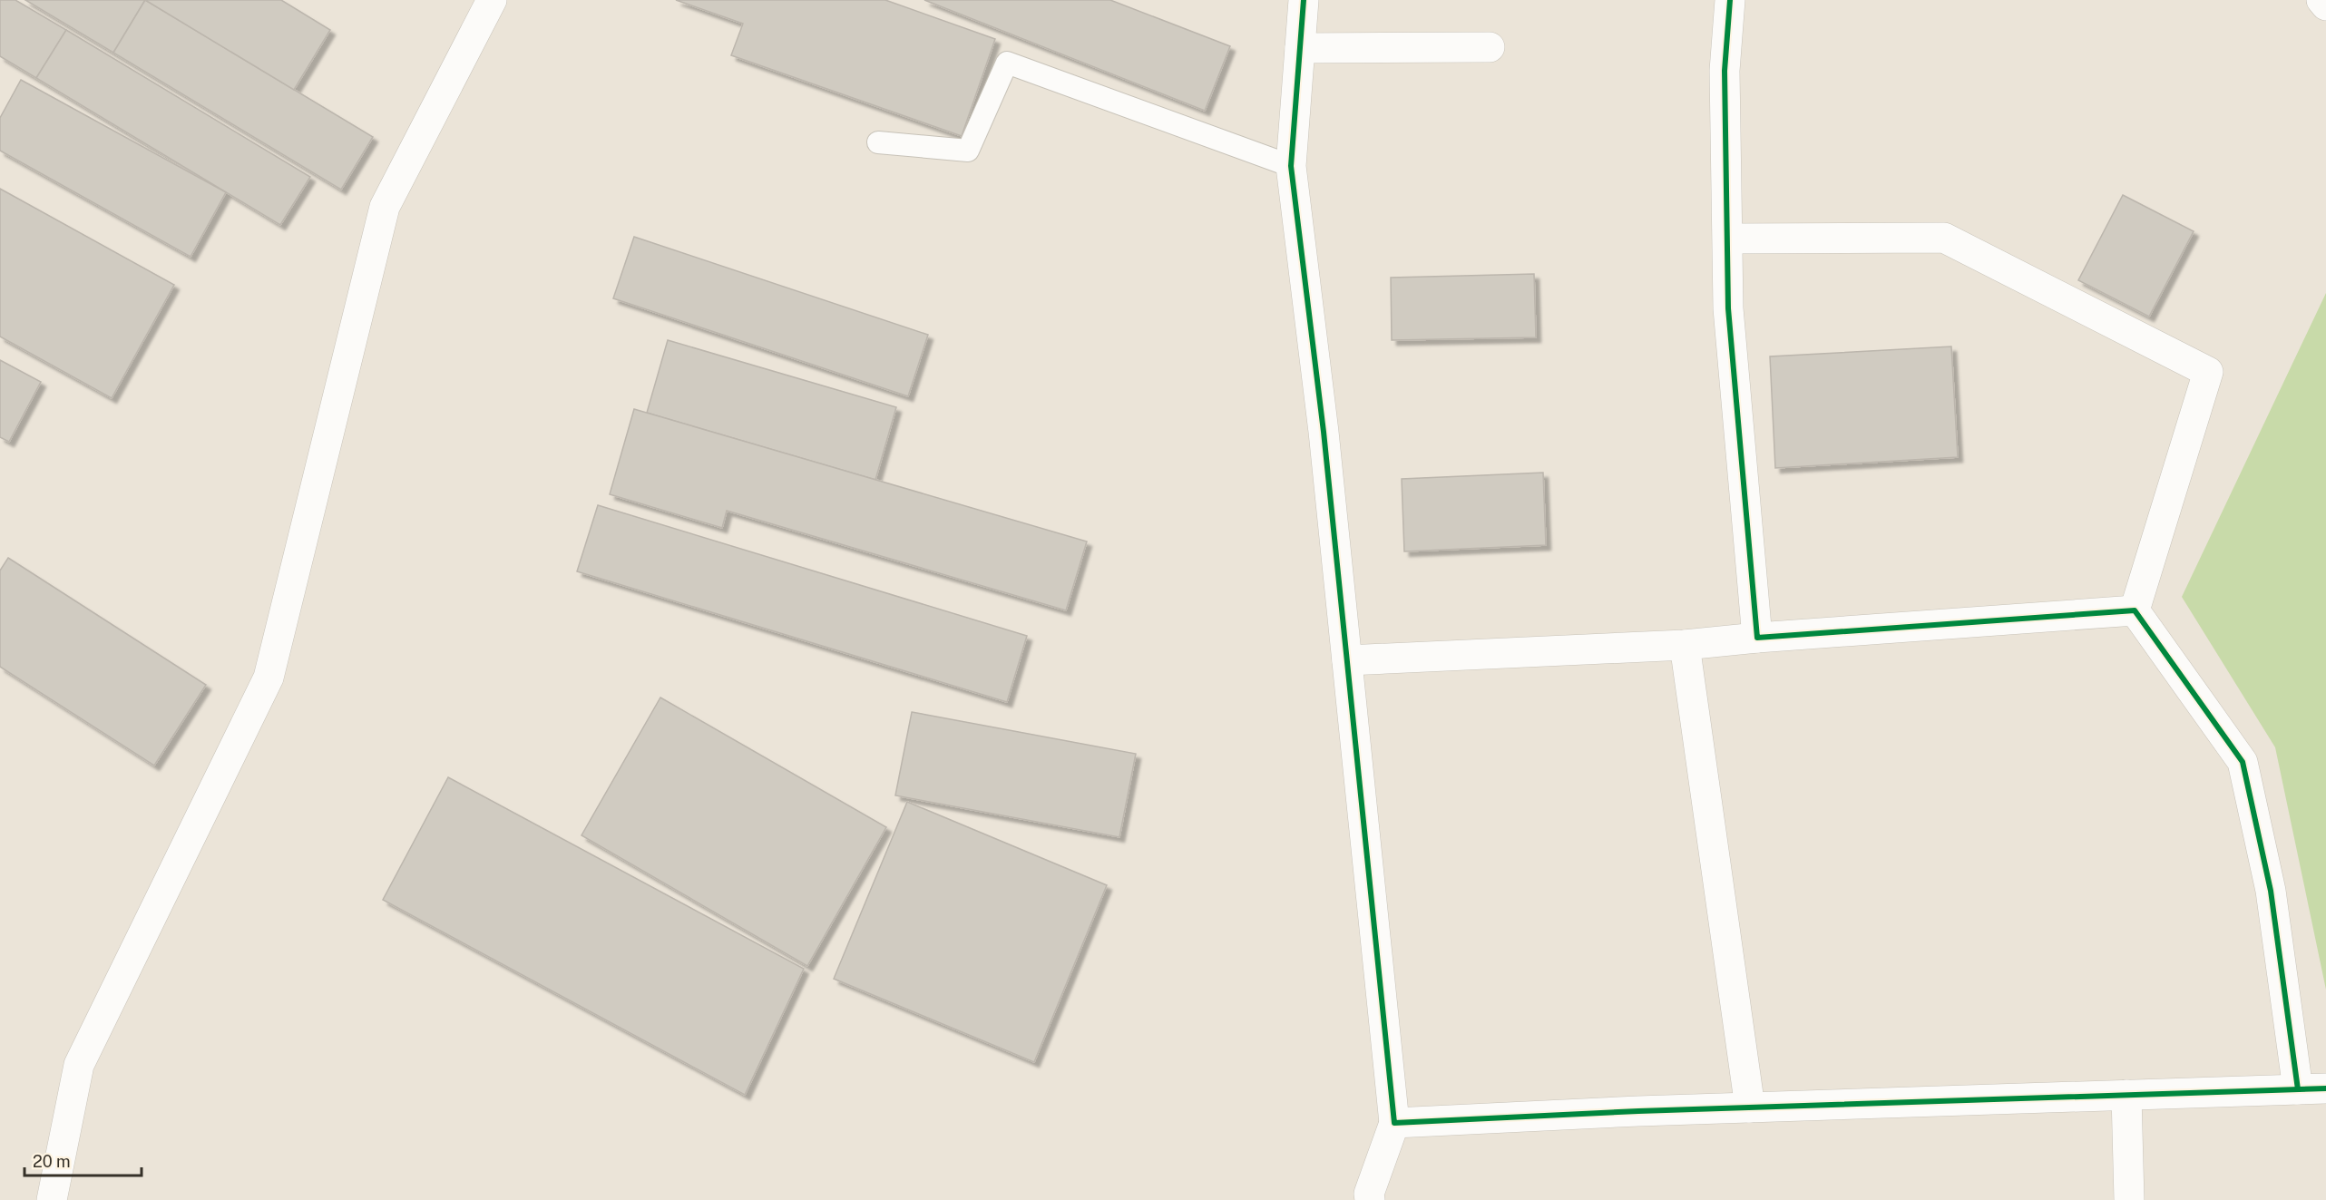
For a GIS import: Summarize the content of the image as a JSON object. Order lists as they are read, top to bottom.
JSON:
{
  "scale_bar": "20 m"
}
